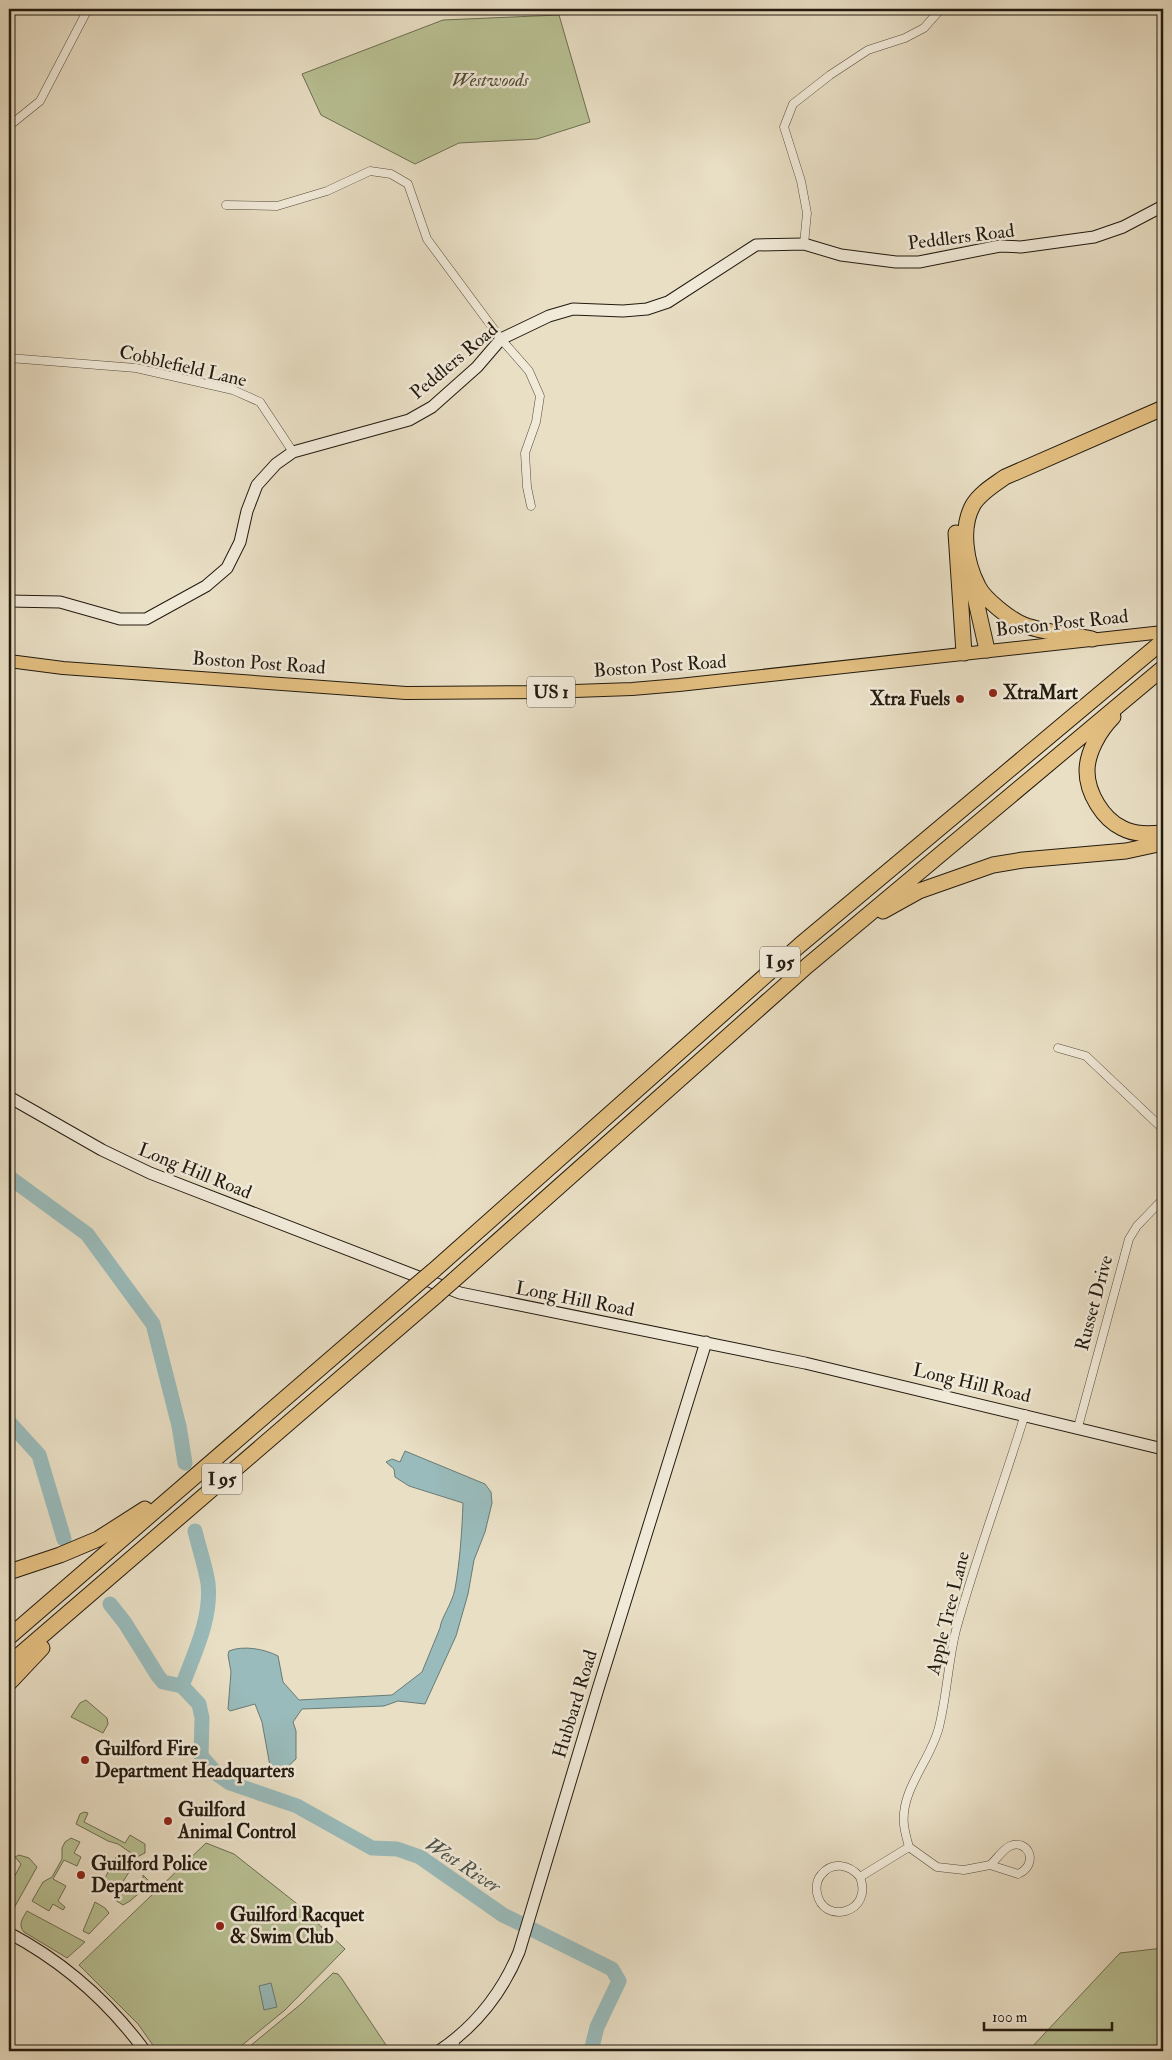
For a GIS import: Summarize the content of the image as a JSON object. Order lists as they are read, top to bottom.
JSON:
{
  "streets": {
    "highway": ["I 95"],
    "main road": ["Boston Post Road", "US 1"],
    "street": [
      "Peddlers Road",
      "Cobblefield Lane",
      "Long Hill Road",
      "Russet Drive",
      "Apple Tree Lane",
      "Hubbard Road"
    ]
  },
  "crossings": [
    ["Peddlers Road", "Cobblefield Lane"],
    ["Long Hill Road", "Russet Drive"],
    ["Long Hill Road", "Apple Tree Lane"],
    ["Long Hill Road", "Hubbard Road"]
  ],
  "water": ["West River"],
  "parks": ["Westwoods"],
  "places": [
    "XtraMart",
    "Xtra Fuels",
    "Guilford Fire Department Headquarters",
    "Guilford Animal Control",
    "Guilford Police Department",
    "Guilford Racquet & Swim Club"
  ],
  "scale_bar": "100 m"
}
